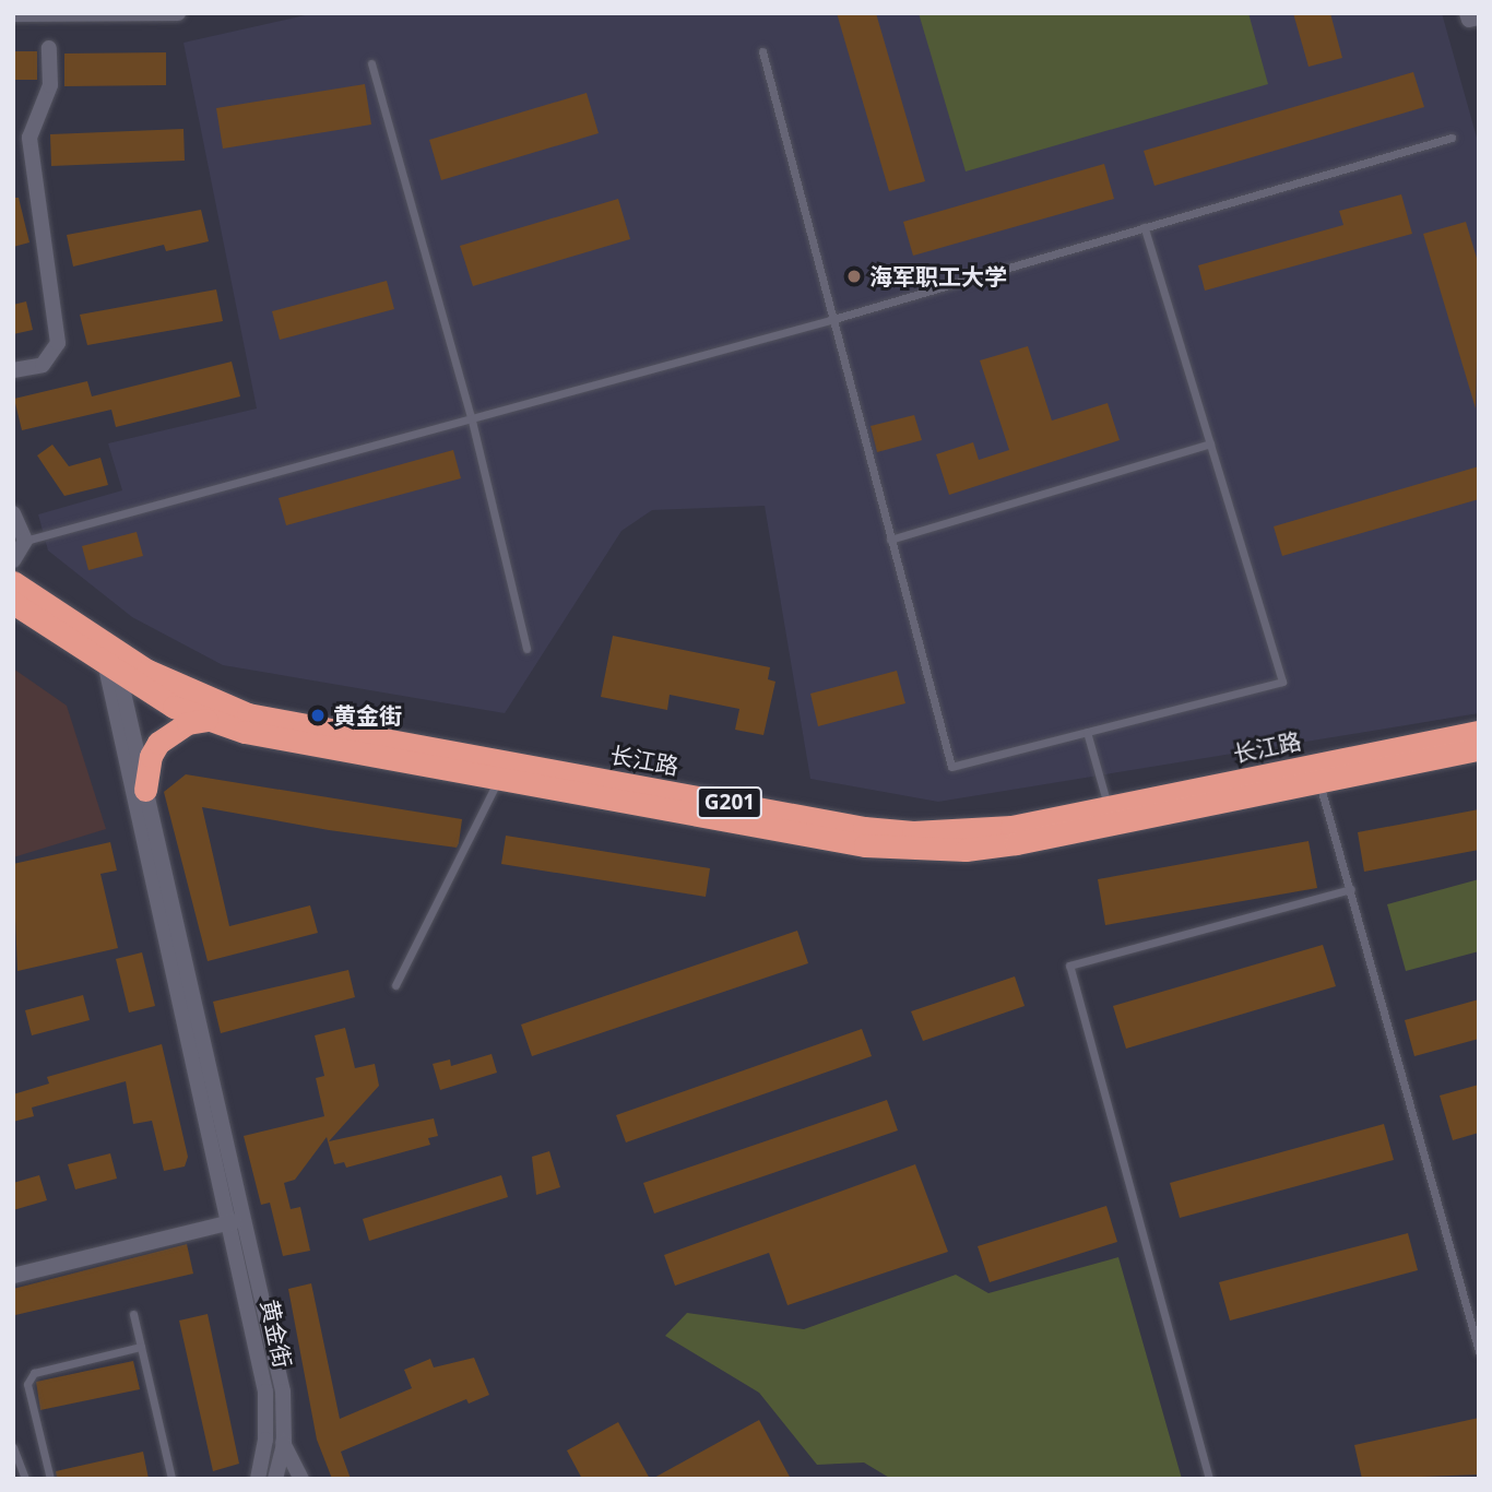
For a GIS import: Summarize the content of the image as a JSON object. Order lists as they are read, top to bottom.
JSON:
{
  "streets": {
    "highway": ["长江路", "G201"],
    "street": ["黄金街"]
  },
  "crossings": [
    ["长江路", "黄金街"]
  ],
  "places": ["海军职工大学", "黄金街"]
}
